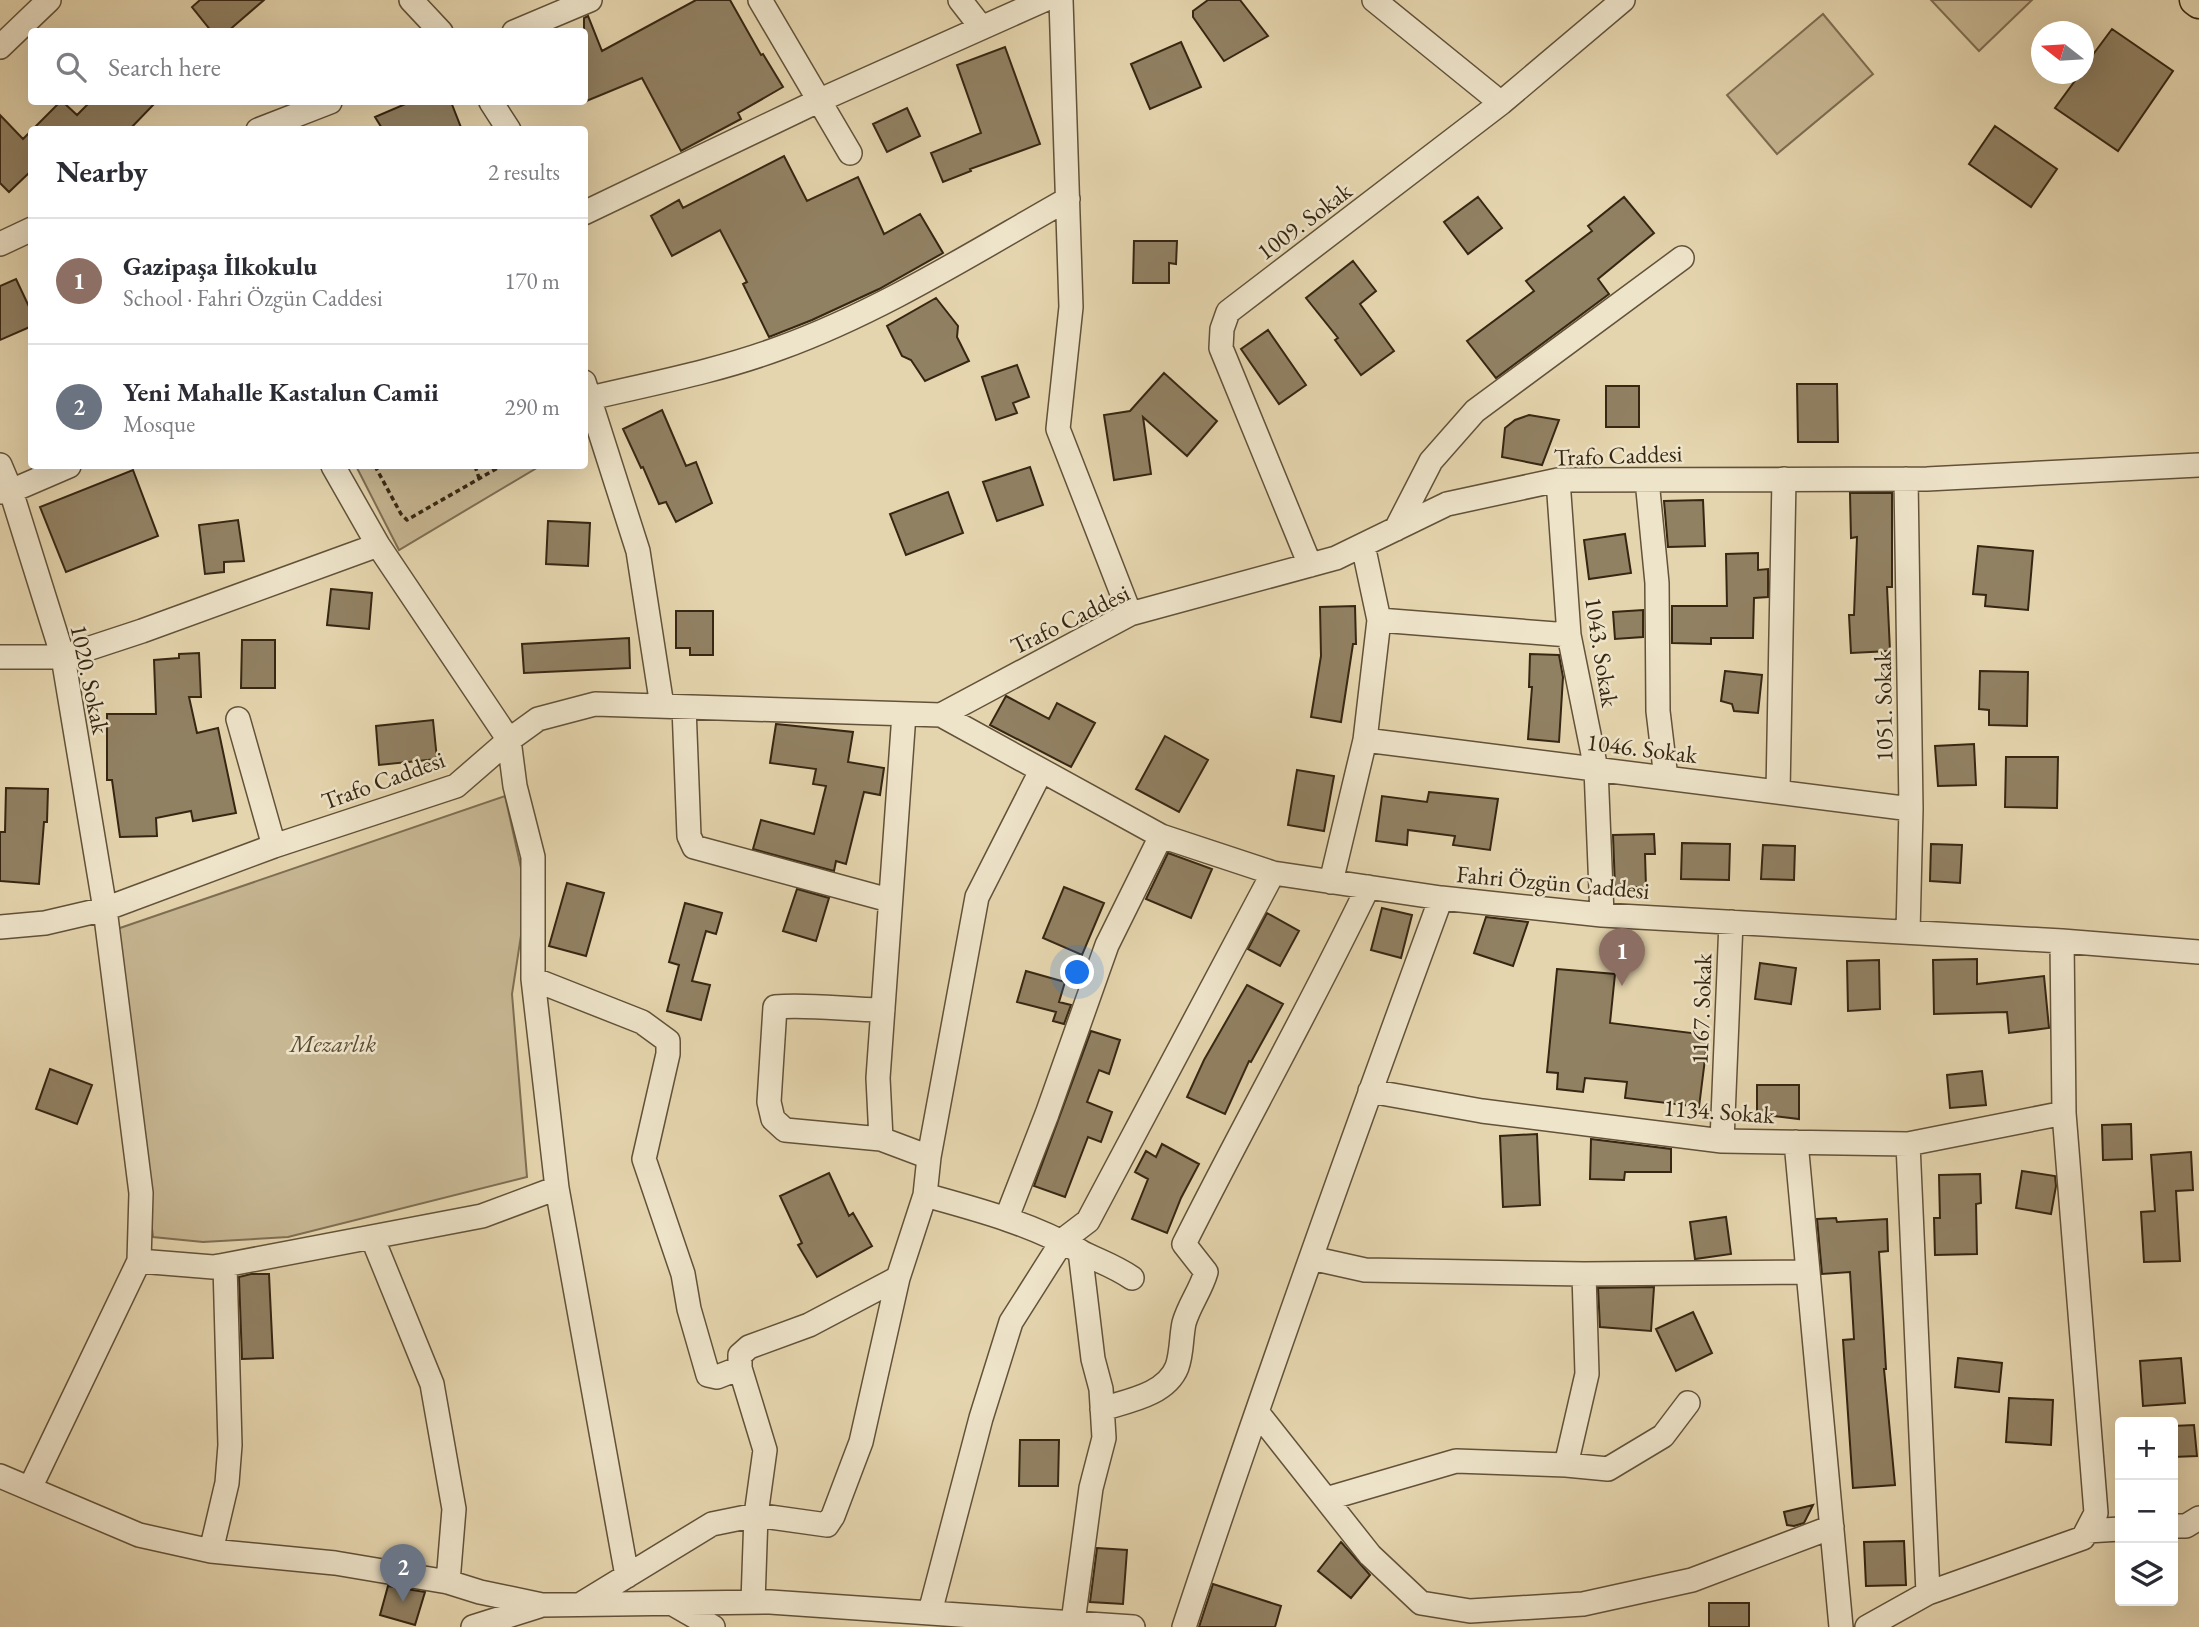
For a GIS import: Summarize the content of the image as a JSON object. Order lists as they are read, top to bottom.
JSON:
{
  "streets": {
    "street": [
      "1009. Sokak",
      "Trafo Caddesi",
      "1043. Sokak",
      "1020. Sokak",
      "1051. Sokak",
      "1046. Sokak",
      "Fahri Özgün Caddesi",
      "1167. Sokak",
      "1134. Sokak"
    ]
  },
  "crossings": [
    ["1009. Sokak", "Trafo Caddesi"],
    ["Trafo Caddesi", "1043. Sokak"],
    ["Trafo Caddesi", "1020. Sokak"],
    ["Trafo Caddesi", "1051. Sokak"],
    ["Trafo Caddesi", "Fahri Özgün Caddesi"],
    ["1043. Sokak", "1046. Sokak"],
    ["1043. Sokak", "Fahri Özgün Caddesi"],
    ["1051. Sokak", "1046. Sokak"],
    ["1051. Sokak", "Fahri Özgün Caddesi"],
    ["Fahri Özgün Caddesi", "1167. Sokak"],
    ["1167. Sokak", "1134. Sokak"]
  ],
  "parks": ["Mezarlık"],
  "north": "left",
  "page": {
    "search": "Search here",
    "heading": ["Nearby", "2 results"],
    "list": [
      {
        "mark": "1",
        "name": "Gazipaşa İlkokulu",
        "note": "School · Fahri Özgün Caddesi",
        "value": "170 m"
      },
      {
        "mark": "2",
        "name": "Yeni Mahalle Kastalun Camii",
        "note": "Mosque",
        "value": "290 m"
      }
    ],
    "pins": ["1", "2"],
    "map_buttons": ["+", "−"]
  }
}
